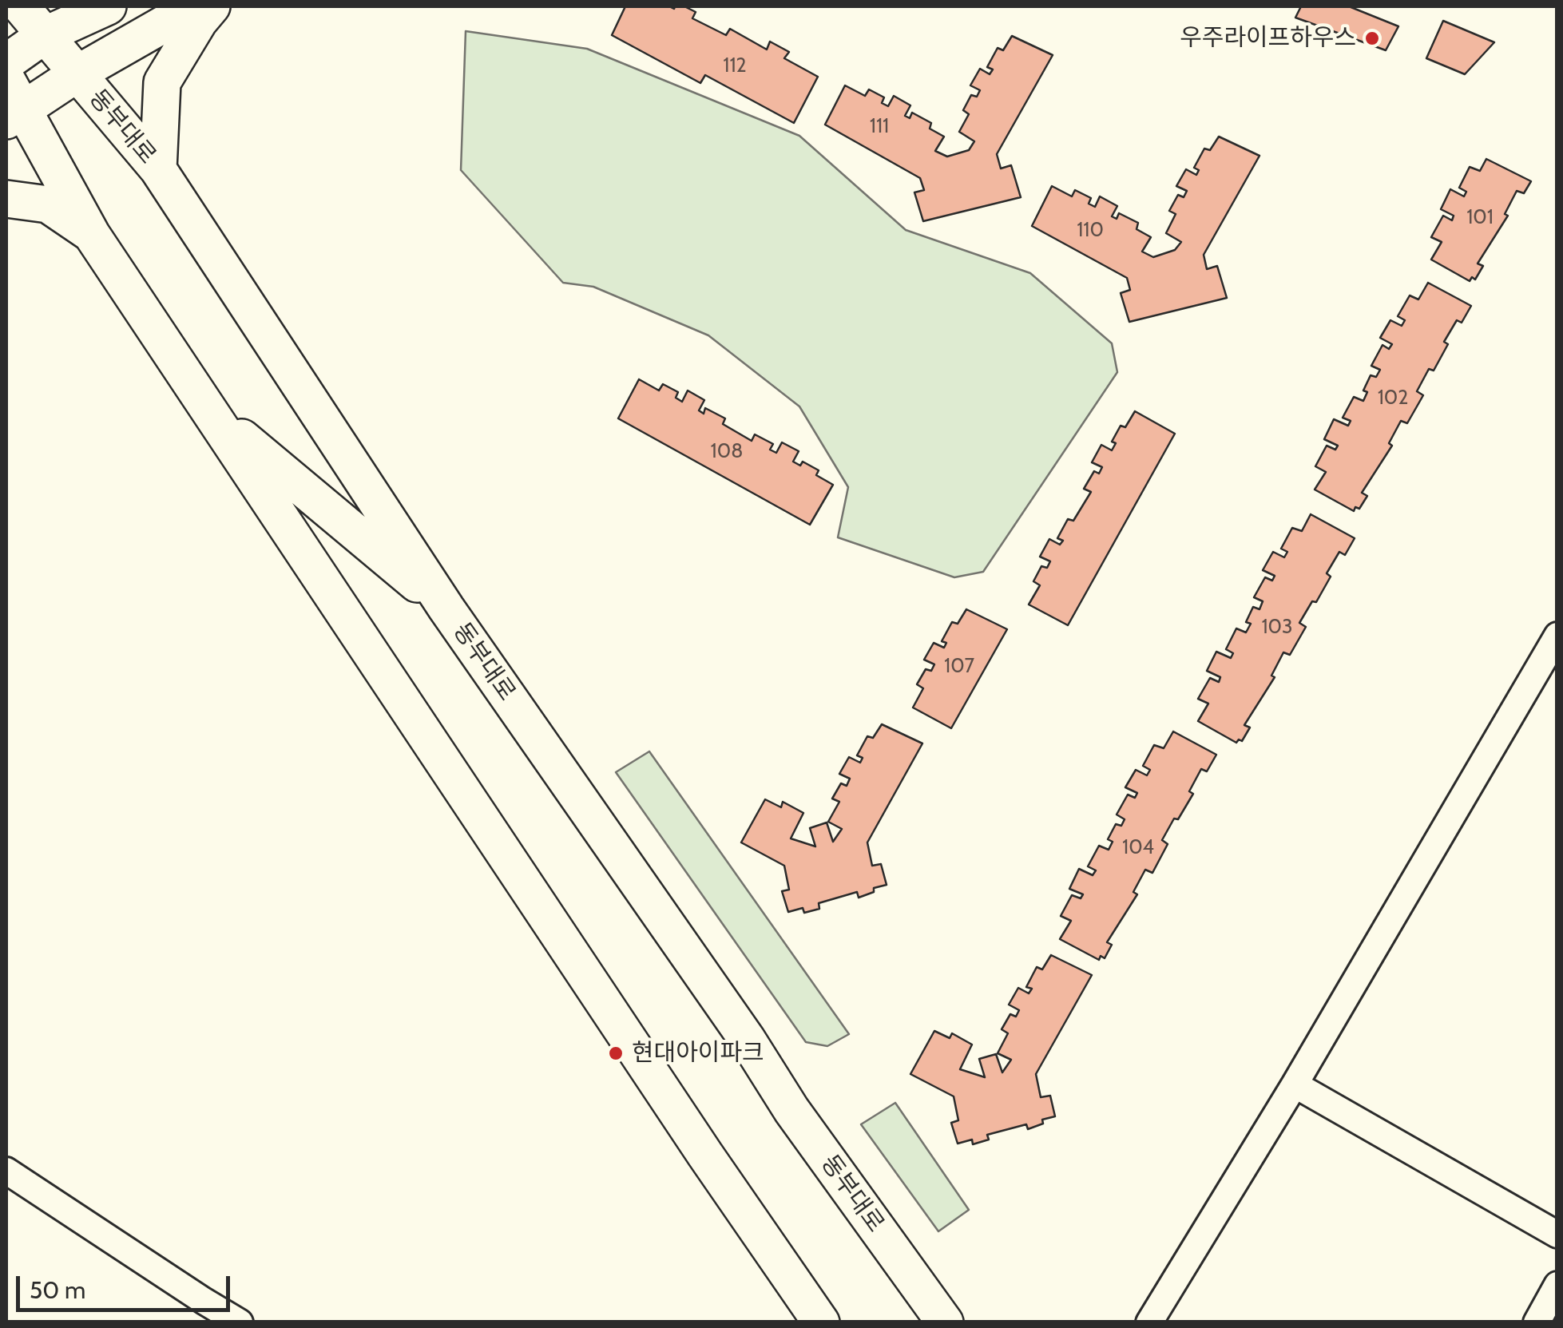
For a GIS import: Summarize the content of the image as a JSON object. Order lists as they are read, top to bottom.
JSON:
{
  "streets": {
    "main road": ["동부대로"]
  },
  "places": ["우주라이프하우스", "현대아이파크"],
  "house_numbers": [
    "112",
    "111",
    "101",
    "110",
    "102",
    "108",
    "103",
    "107",
    "104"
  ],
  "scale_bar": "50 m"
}
